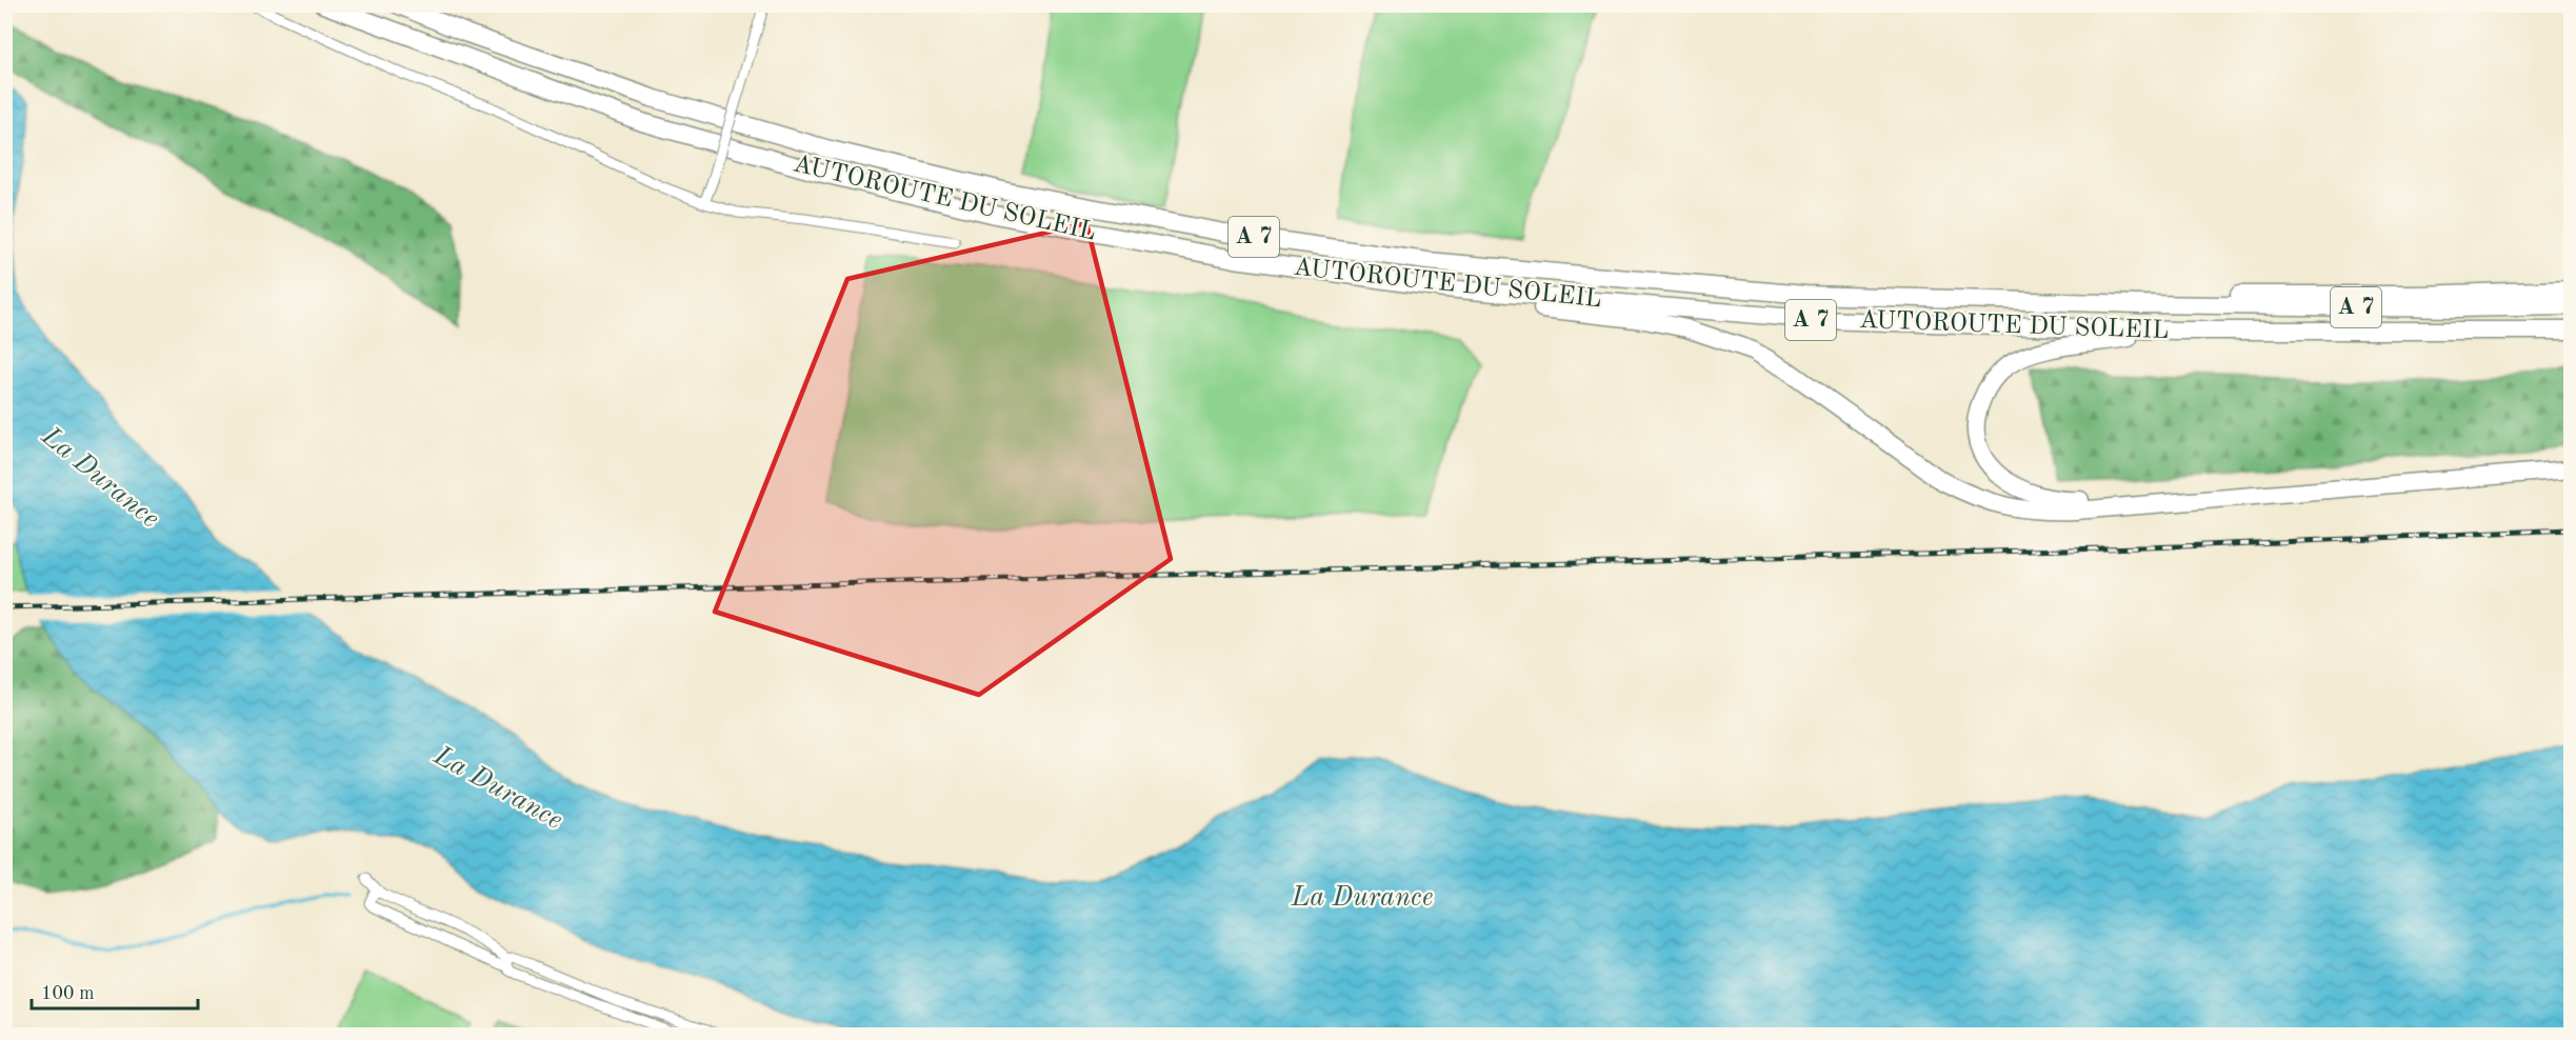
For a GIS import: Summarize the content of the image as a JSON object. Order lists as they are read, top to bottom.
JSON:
{
  "streets": {
    "highway": ["AUTOROUTE DU SOLEIL", "A 7"]
  },
  "water": ["La Durance"],
  "scale_bar": "100 m"
}
